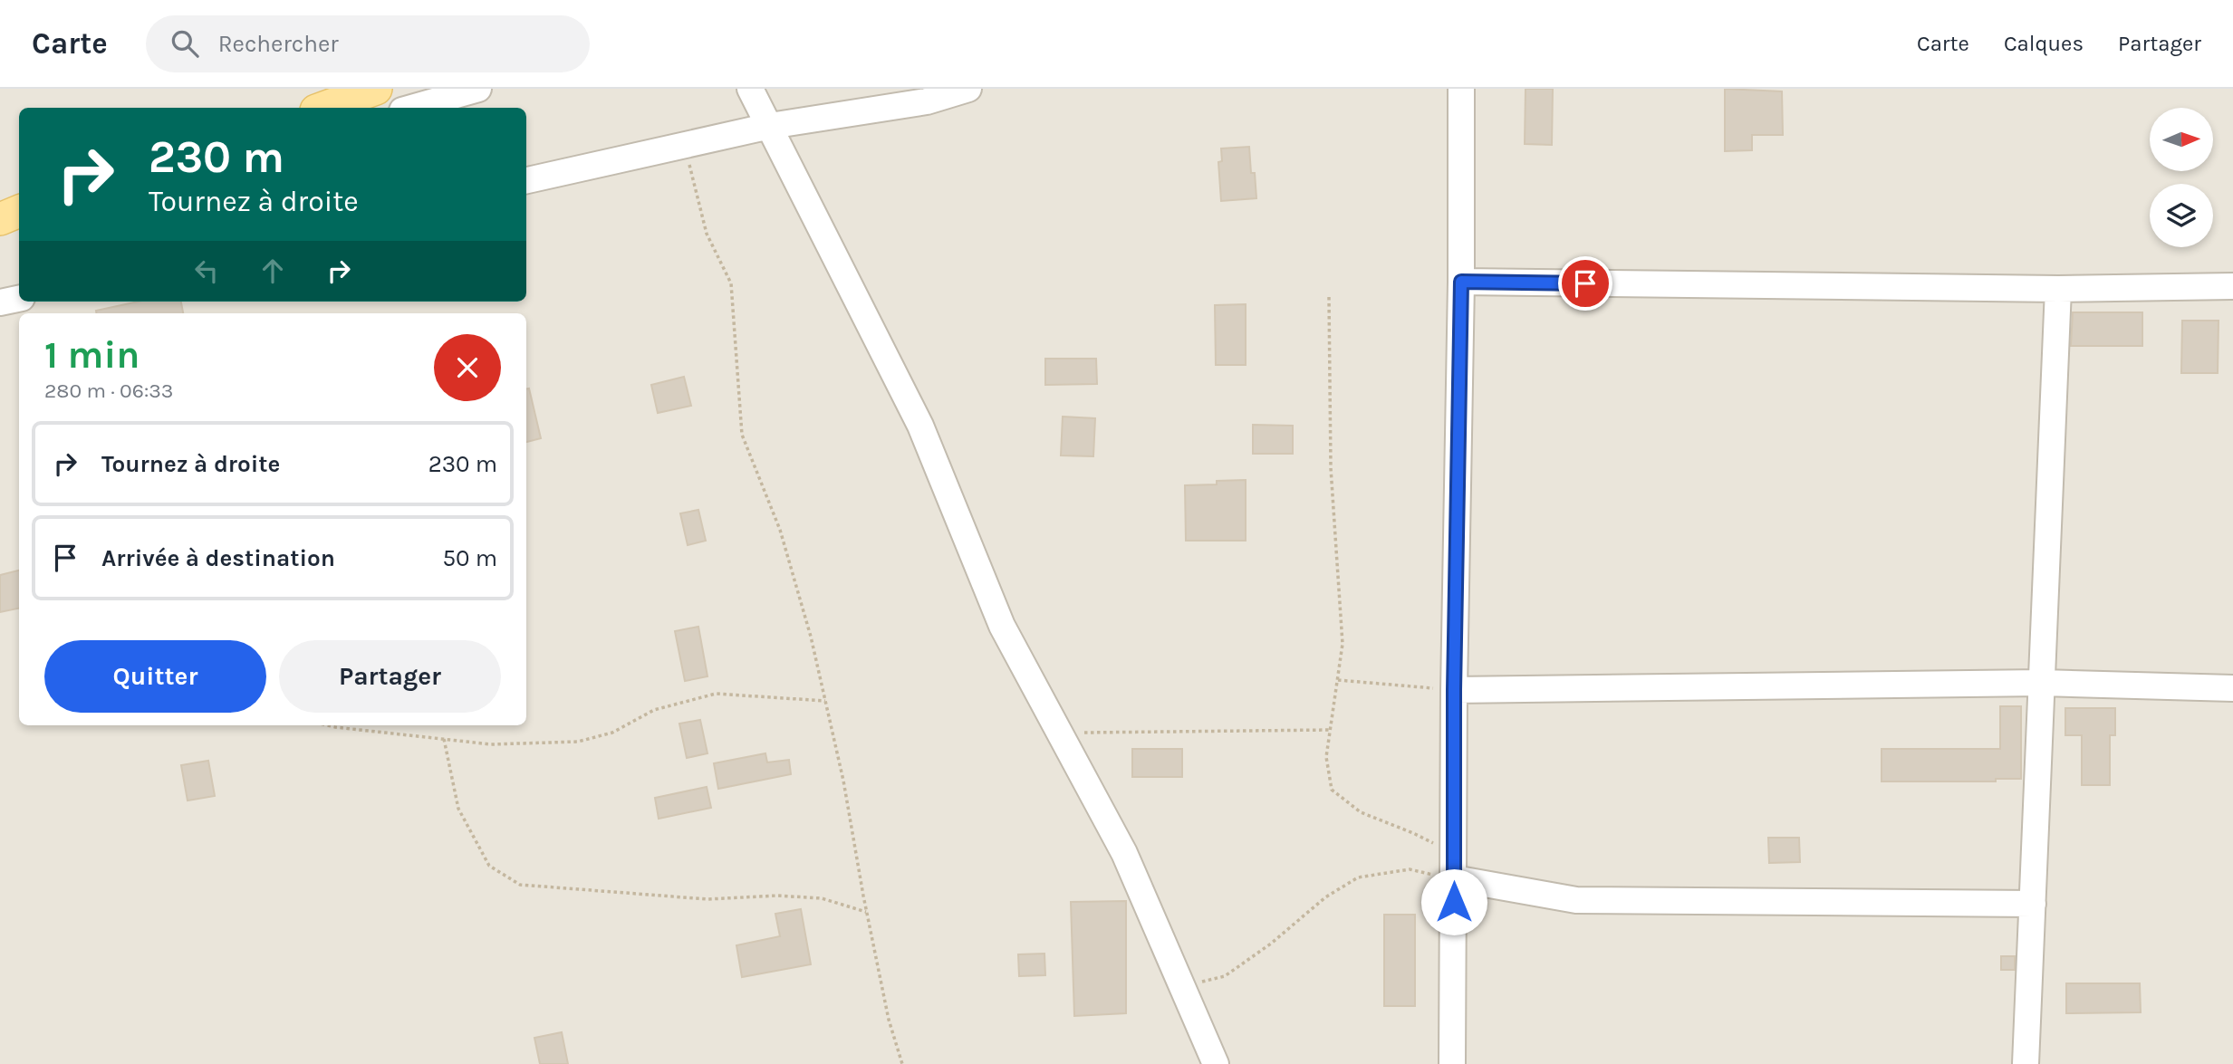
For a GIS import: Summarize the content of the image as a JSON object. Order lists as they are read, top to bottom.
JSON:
{
  "north": "right",
  "page": {
    "header": "Carte",
    "search": "Rechercher",
    "nav": ["Carte", "Calques", "Partager"],
    "turn": ["230 m", "Tournez à droite"],
    "heading": ["1 min", "280 m · 06:33"],
    "list": [
      {
        "name": "Tournez à droite",
        "value": "230 m"
      },
      {
        "name": "Arrivée à destination",
        "value": "50 m"
      }
    ],
    "buttons": ["Quitter", "Partager"]
  }
}
